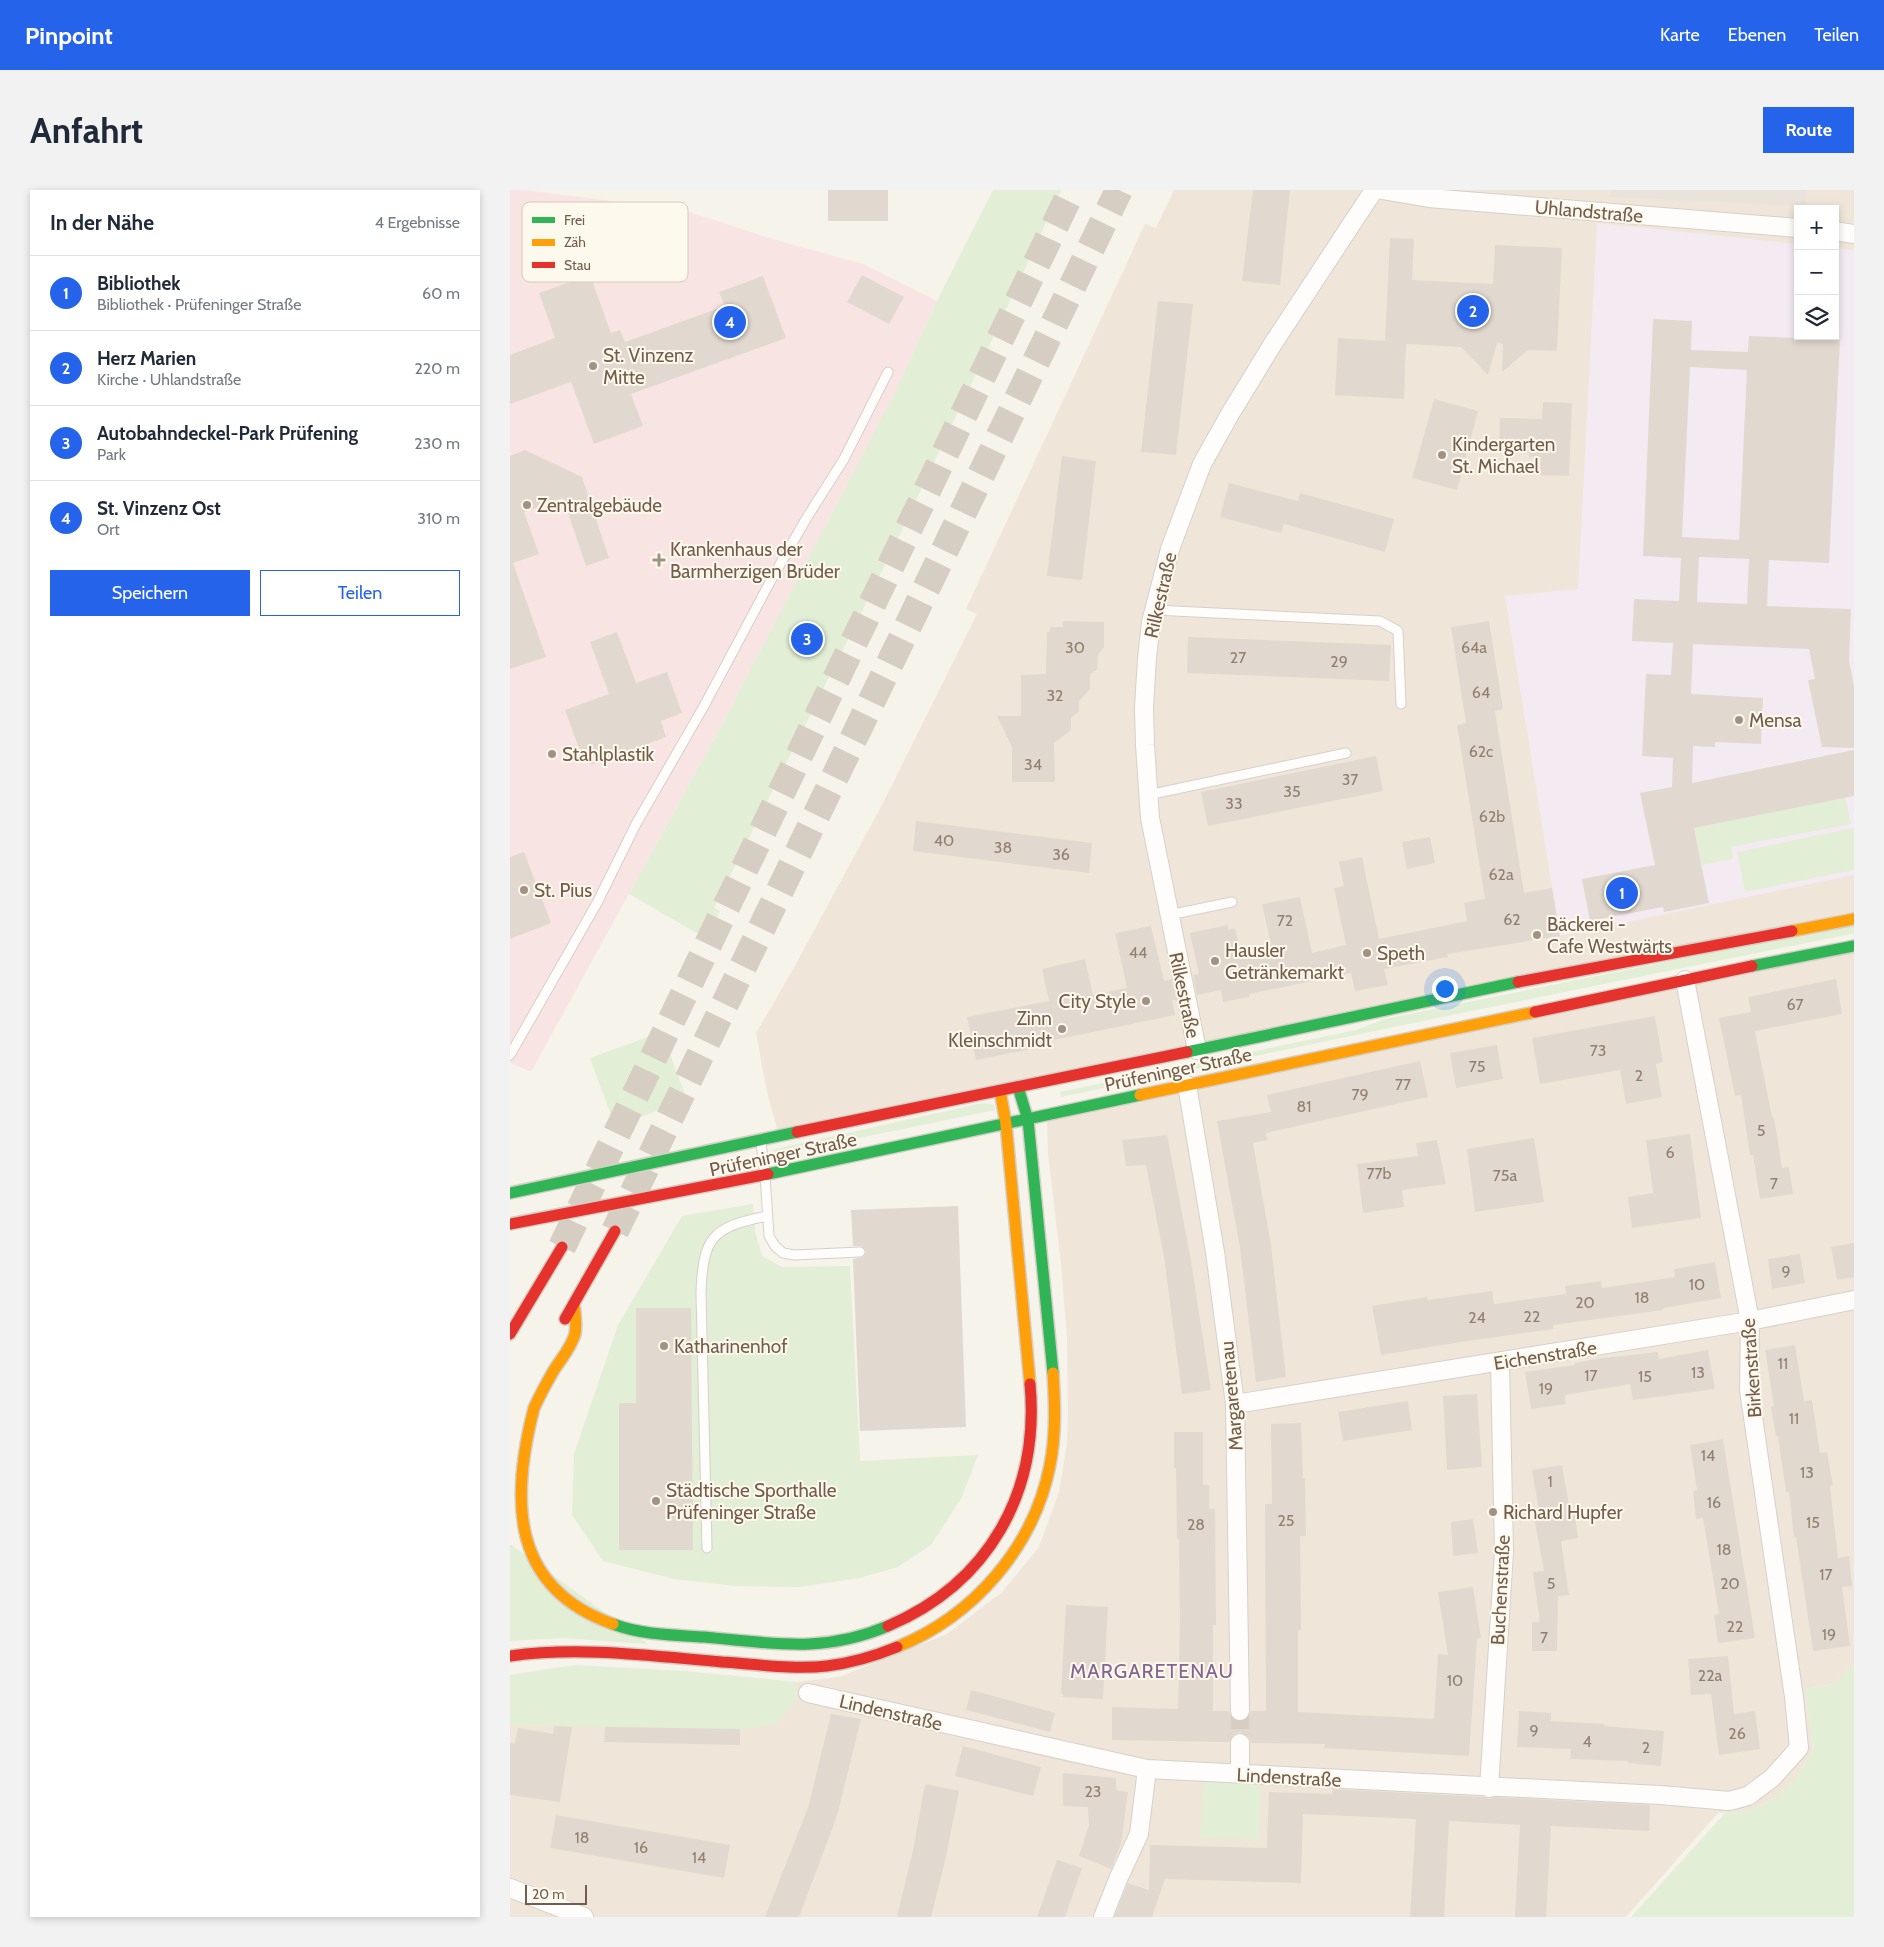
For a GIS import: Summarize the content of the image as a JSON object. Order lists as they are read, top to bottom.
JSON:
{
  "streets": {
    "main road": ["Prüfeninger Straße"],
    "street": [
      "Uhlandstraße",
      "Rilkestraße",
      "Eichenstraße",
      "Birkenstraße",
      "Margaretenau",
      "Buchenstraße",
      "Lindenstraße"
    ]
  },
  "crossings": [
    ["Rilkestraße", "Prüfeninger Straße"],
    ["Prüfeninger Straße", "Birkenstraße"],
    ["Prüfeninger Straße", "Margaretenau"],
    ["Eichenstraße", "Birkenstraße"],
    ["Eichenstraße", "Margaretenau"],
    ["Eichenstraße", "Buchenstraße"],
    ["Birkenstraße", "Lindenstraße"],
    ["Buchenstraße", "Lindenstraße"]
  ],
  "districts": ["MARGARETENAU"],
  "places": {
    "other": [
      "St. Vinzenz Mitte",
      "Kindergarten St. Michael",
      "Zentralgebäude",
      "Mensa",
      "Stahlplastik",
      "St. Pius",
      "Bäckerei - Cafe Westwärts",
      "Speth",
      "Hausler Getränkemarkt",
      "City Style",
      "Zinn Kleinschmidt",
      "Katharinenhof",
      "Städtische Sporthalle Prüfeninger Straße",
      "Richard Hupfer"
    ],
    "health": ["Krankenhaus der Barmherzigen Brüder"]
  },
  "house_numbers": [
    "30",
    "64a",
    "27",
    "29",
    "64",
    "32",
    "62c",
    "34",
    "37",
    "35",
    "33",
    "62b",
    "40",
    "38",
    "36",
    "62a",
    "62",
    "72",
    "44",
    "67",
    "73",
    "75",
    "2",
    "77",
    "79",
    "81",
    "5",
    "6",
    "77b",
    "75a",
    "7",
    "9",
    "10",
    "18",
    "20",
    "22",
    "24",
    "11",
    "13",
    "17",
    "15",
    "19",
    "11",
    "14",
    "13",
    "1",
    "16",
    "25",
    "15",
    "28",
    "18",
    "17",
    "5",
    "20",
    "22",
    "19",
    "7",
    "22a",
    "10",
    "9",
    "26",
    "4",
    "2",
    "23",
    "18",
    "16",
    "14"
  ],
  "legend": ["Frei", "Zäh", "Stau"],
  "scale_bar": "20 m",
  "page": {
    "header": "Pinpoint",
    "nav": ["Karte", "Ebenen", "Teilen"],
    "buttons": [
      "Route",
      ["Speichern", "Teilen"]
    ],
    "title": "Anfahrt",
    "heading": ["In der Nähe", "4 Ergebnisse"],
    "map_buttons": ["+", "−"],
    "list": [
      {
        "mark": "1",
        "name": "Bibliothek",
        "note": "Bibliothek · Prüfeninger Straße",
        "value": "60 m"
      },
      {
        "mark": "2",
        "name": "Herz Marien",
        "note": "Kirche · Uhlandstraße",
        "value": "220 m"
      },
      {
        "mark": "3",
        "name": "Autobahndeckel-Park Prüfening",
        "note": "Park",
        "value": "230 m"
      },
      {
        "mark": "4",
        "name": "St. Vinzenz Ost",
        "note": "Ort",
        "value": "310 m"
      }
    ],
    "pins": [
      "2",
      "4",
      "3",
      "1"
    ],
    "scale": "20 m"
  }
}
